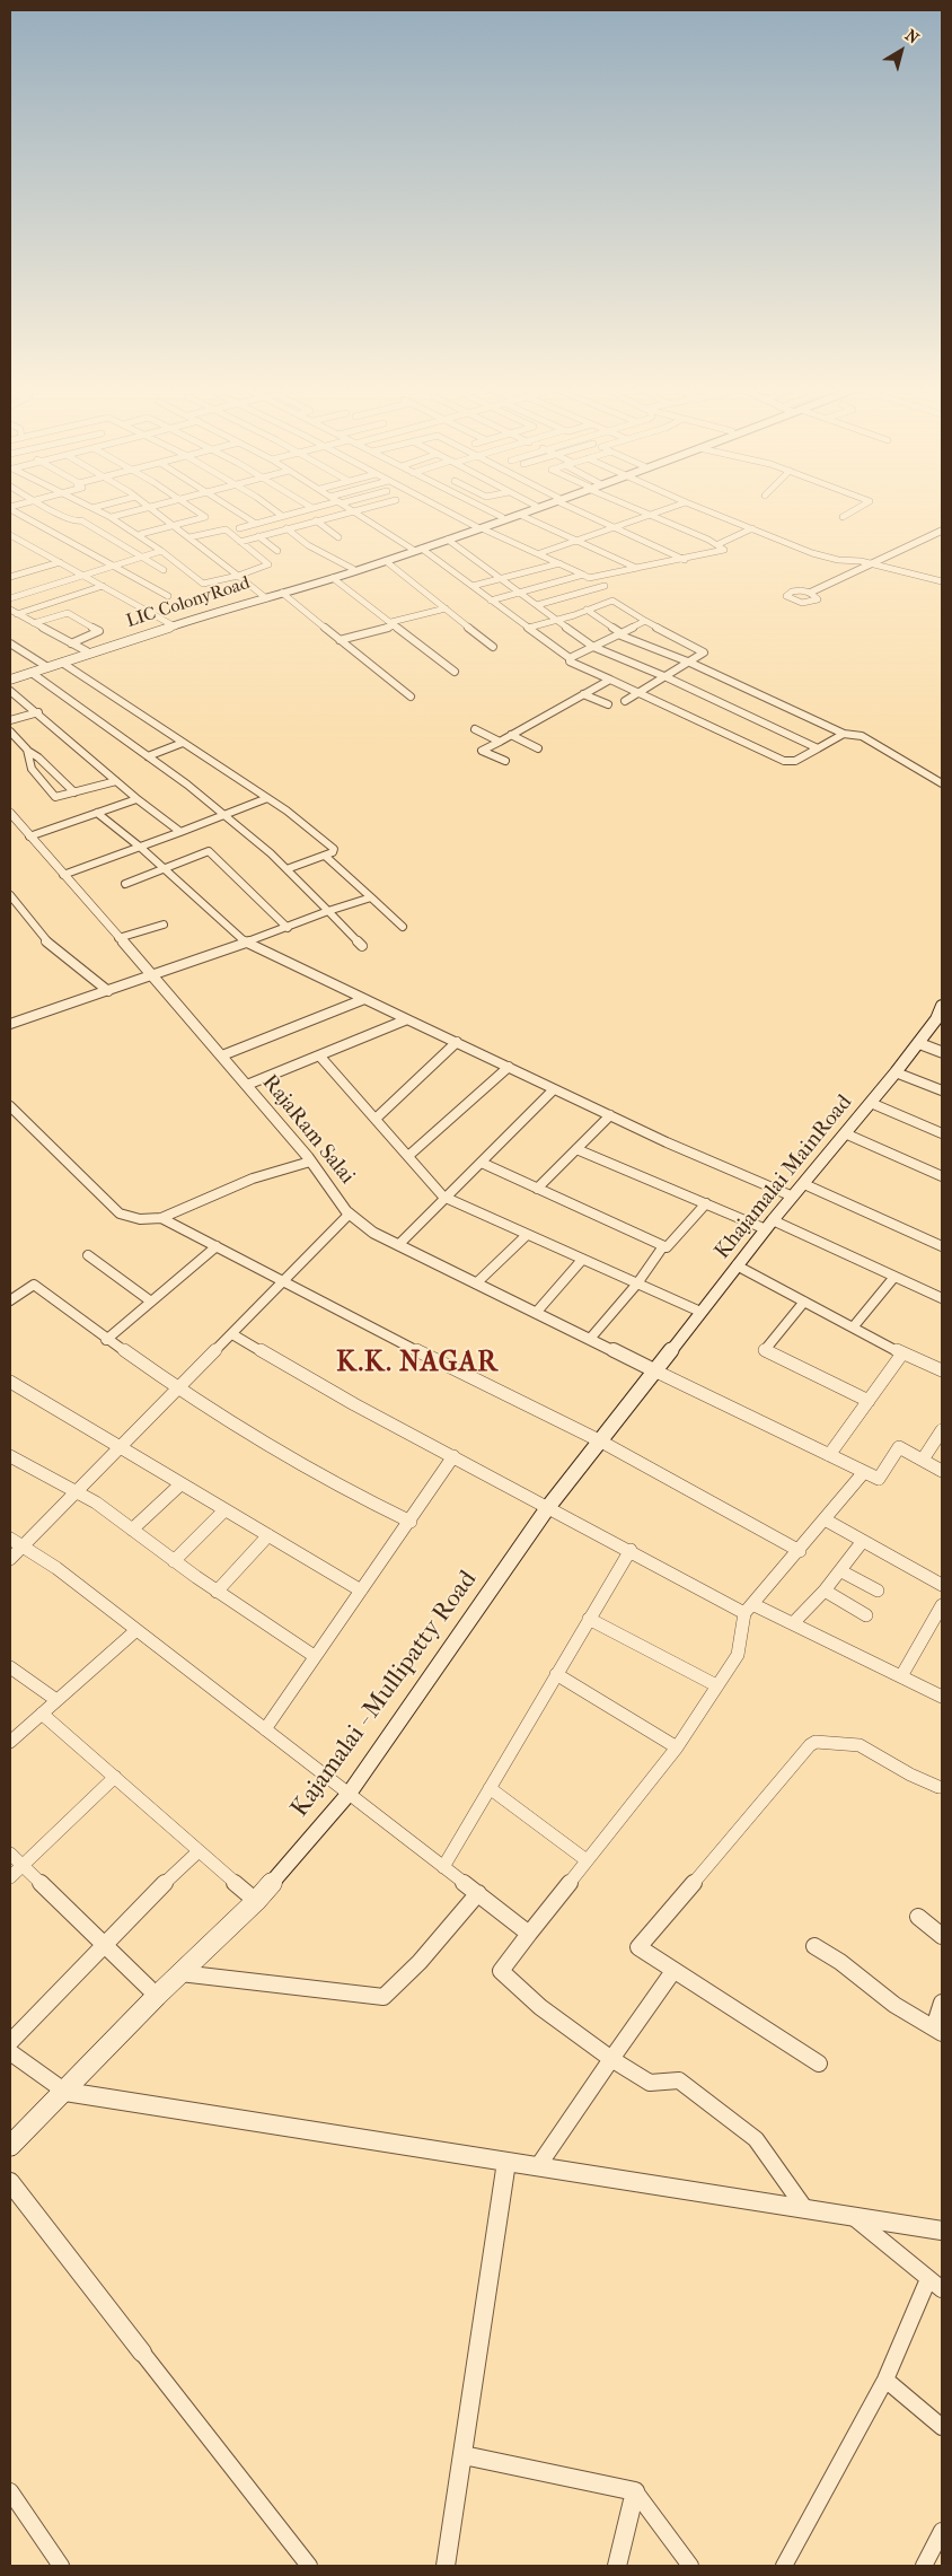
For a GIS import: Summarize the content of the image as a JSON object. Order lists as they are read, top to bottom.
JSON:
{
  "streets": {
    "main road": ["LIC ColonyRoad", "Khajamalai MainRoad", "Kajamalai - Mullipatty Road"],
    "street": ["RajaRam Salai"]
  },
  "crossings": [
    ["RajaRam Salai", "Khajamalai MainRoad"],
    ["RajaRam Salai", "Kajamalai - Mullipatty Road"],
    ["Khajamalai MainRoad", "Kajamalai - Mullipatty Road"]
  ],
  "districts": ["K.K. NAGAR"],
  "north": "top right"
}
